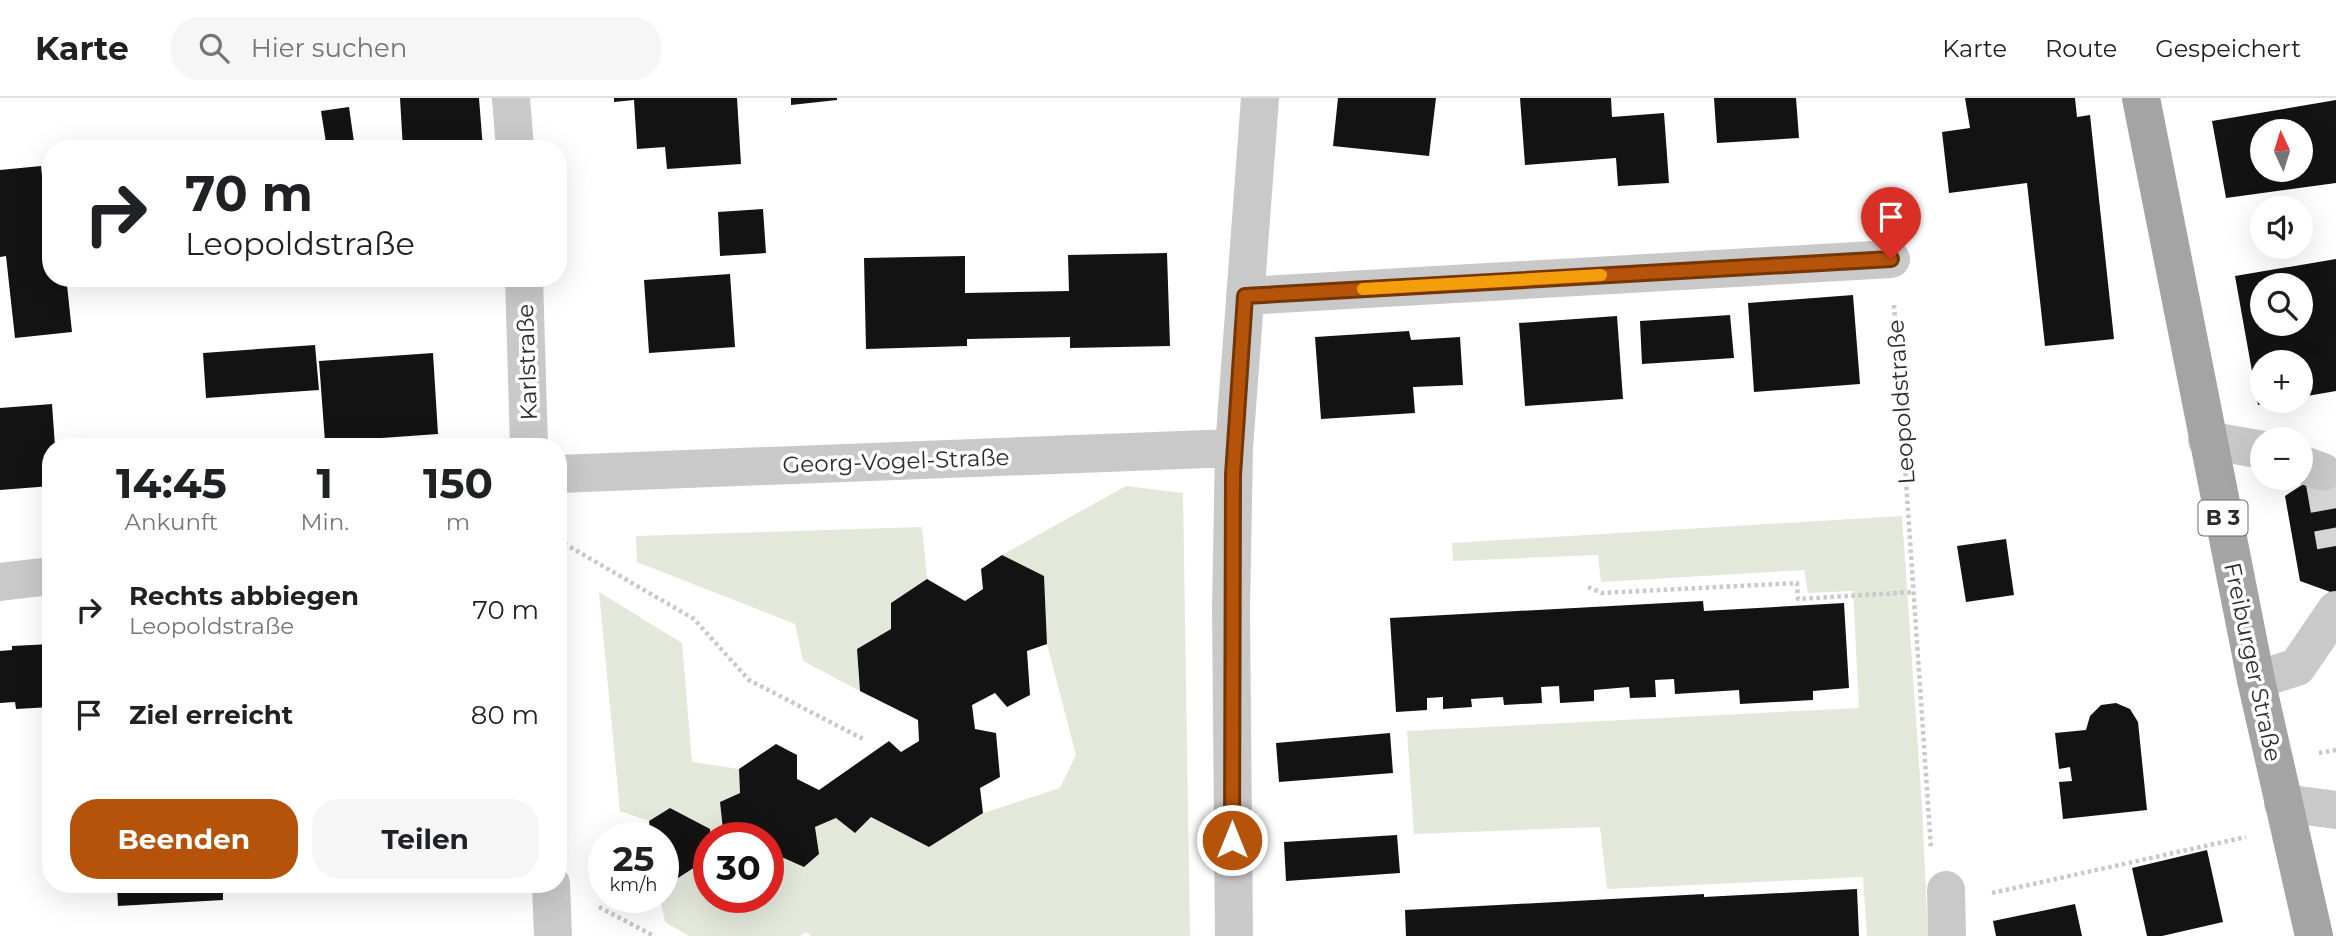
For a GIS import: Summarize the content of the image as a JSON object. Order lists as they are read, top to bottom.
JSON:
{
  "streets": {
    "main road": ["B 3", "Freiburger Straße"],
    "street": ["Karlstraße", "Georg-Vogel-Straße"],
    "path": ["Leopoldstraße"]
  },
  "north": "top",
  "page": {
    "header": "Karte",
    "search": "Hier suchen",
    "nav": ["Karte", "Route", "Gespeichert"],
    "map_buttons": ["+", "−"],
    "turn": ["70 m", "Leopoldstraße"],
    "eta": [
      "14:45",
      "Ankunft",
      "1",
      "Min.",
      "150",
      "m"
    ],
    "list": [
      {
        "name": "Rechts abbiegen",
        "note": "Leopoldstraße",
        "value": "70 m"
      },
      {
        "name": "Ziel erreicht",
        "value": "80 m"
      }
    ],
    "buttons": ["Beenden", "Teilen"],
    "speed": "25 km/h",
    "limit": "30"
  }
}
